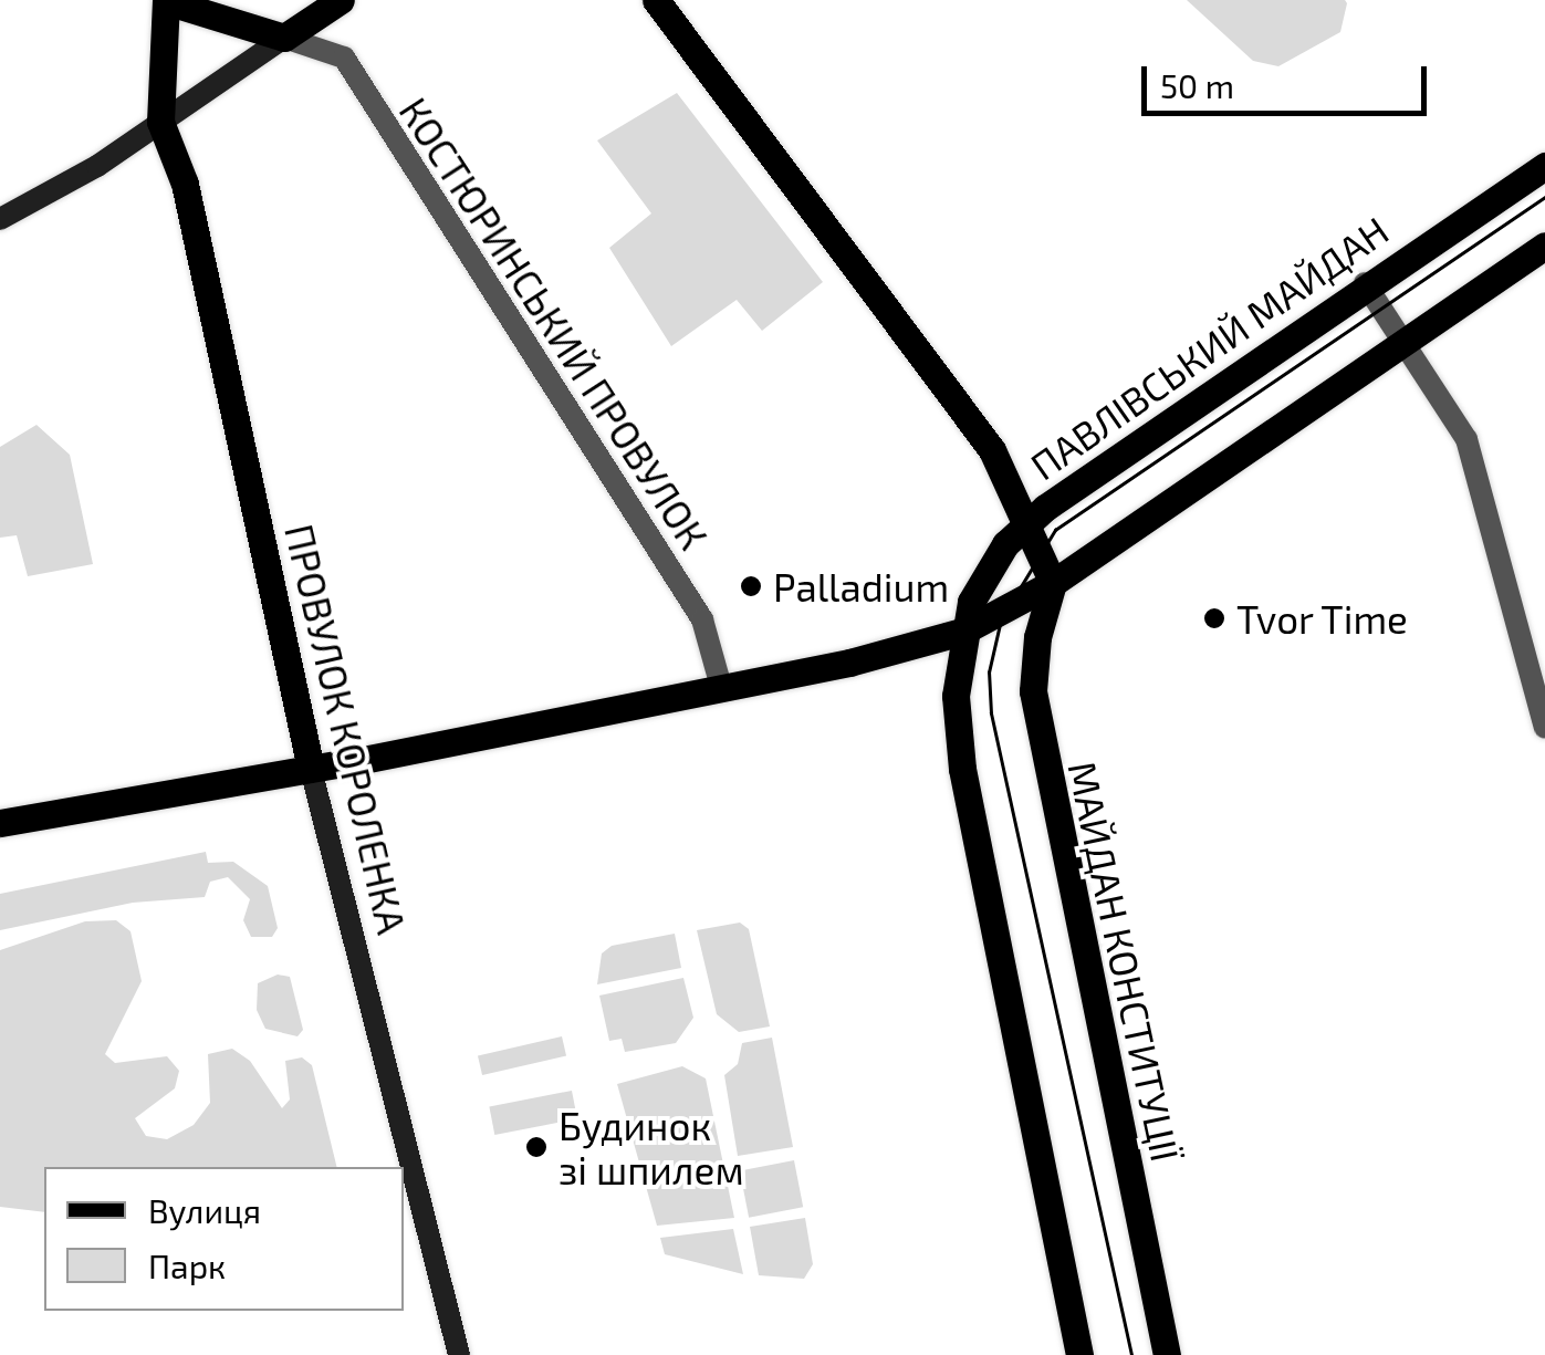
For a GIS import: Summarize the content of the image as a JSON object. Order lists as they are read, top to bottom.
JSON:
{
  "streets": {
    "main road": ["ПАВЛІВСЬКИЙ МАЙДАН", "ПРОВУЛОК КОРОЛЕНКА", "МАЙДАН КОНСТИТУЦІЇ"],
    "street": ["КОСТЮРИНСЬКИЙ ПРОВУЛОК"]
  },
  "places": ["Palladium", "Tvor Time", "Будинок зі шпилем"],
  "legend": ["Вулиця", "Парк"],
  "scale_bar": "50 m"
}
